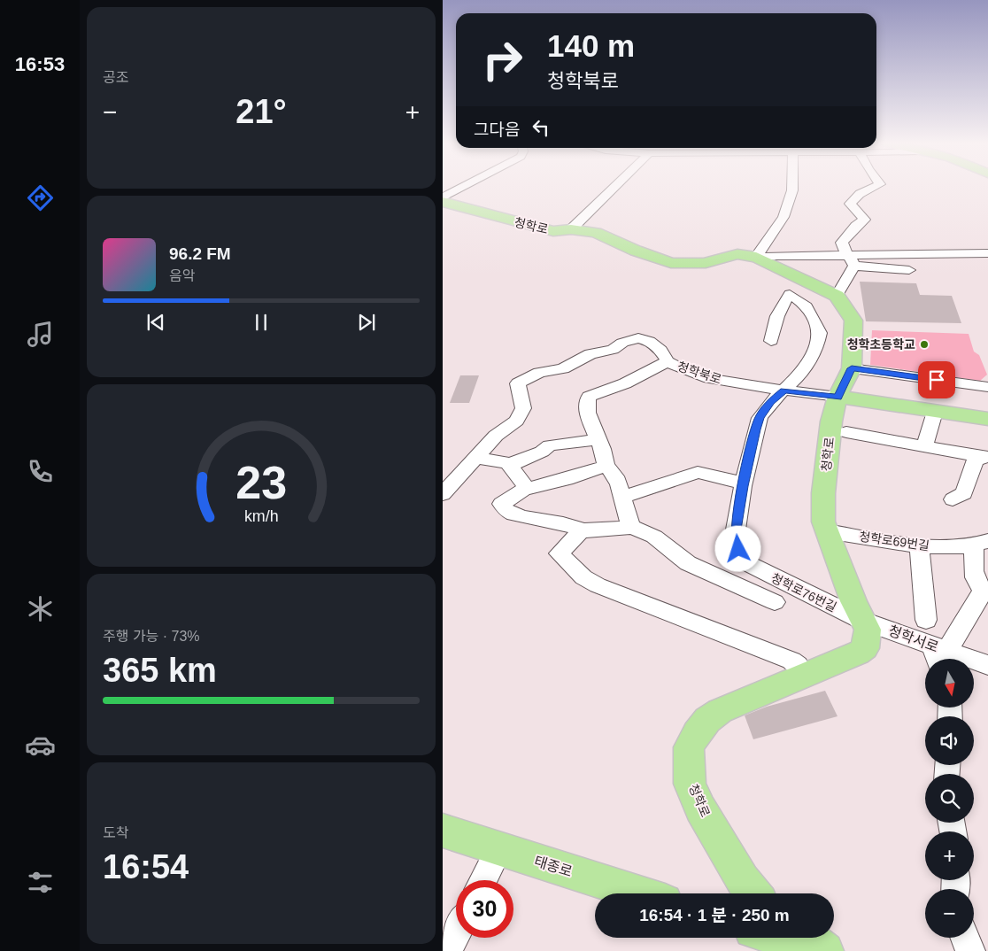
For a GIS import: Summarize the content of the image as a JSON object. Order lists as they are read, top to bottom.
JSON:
{
  "streets": {
    "main road": ["청학로", "청학북로", "태종로"],
    "street": ["청학로69번길", "청학로76번길", "청학서로"]
  },
  "crossings": [
    ["청학로", "청학북로"],
    ["청학로", "청학로69번길"],
    ["청학로", "청학로76번길"],
    ["청학로", "청학서로"],
    ["청학북로", "청학로76번길"],
    ["청학로76번길", "청학서로"]
  ],
  "places": ["청학초등학교"],
  "north": "bottom",
  "page": {
    "tabs": "16:53",
    "tile": [
      "공조",
      ["주행 가능 · 73%", "365 km"],
      ["도착", "16:54"]
    ],
    "turn": ["140 m", "청학북로"],
    "heat": ["−", "21°", "+"],
    "then": "그다음",
    "song": ["96.2 FM", "음악"],
    "map_buttons": ["+", "−"],
    "limit": "30",
    "trip": "16:54 · 1 분 · 250 m",
    "gauge": ["23", "km/h"]
  }
}
